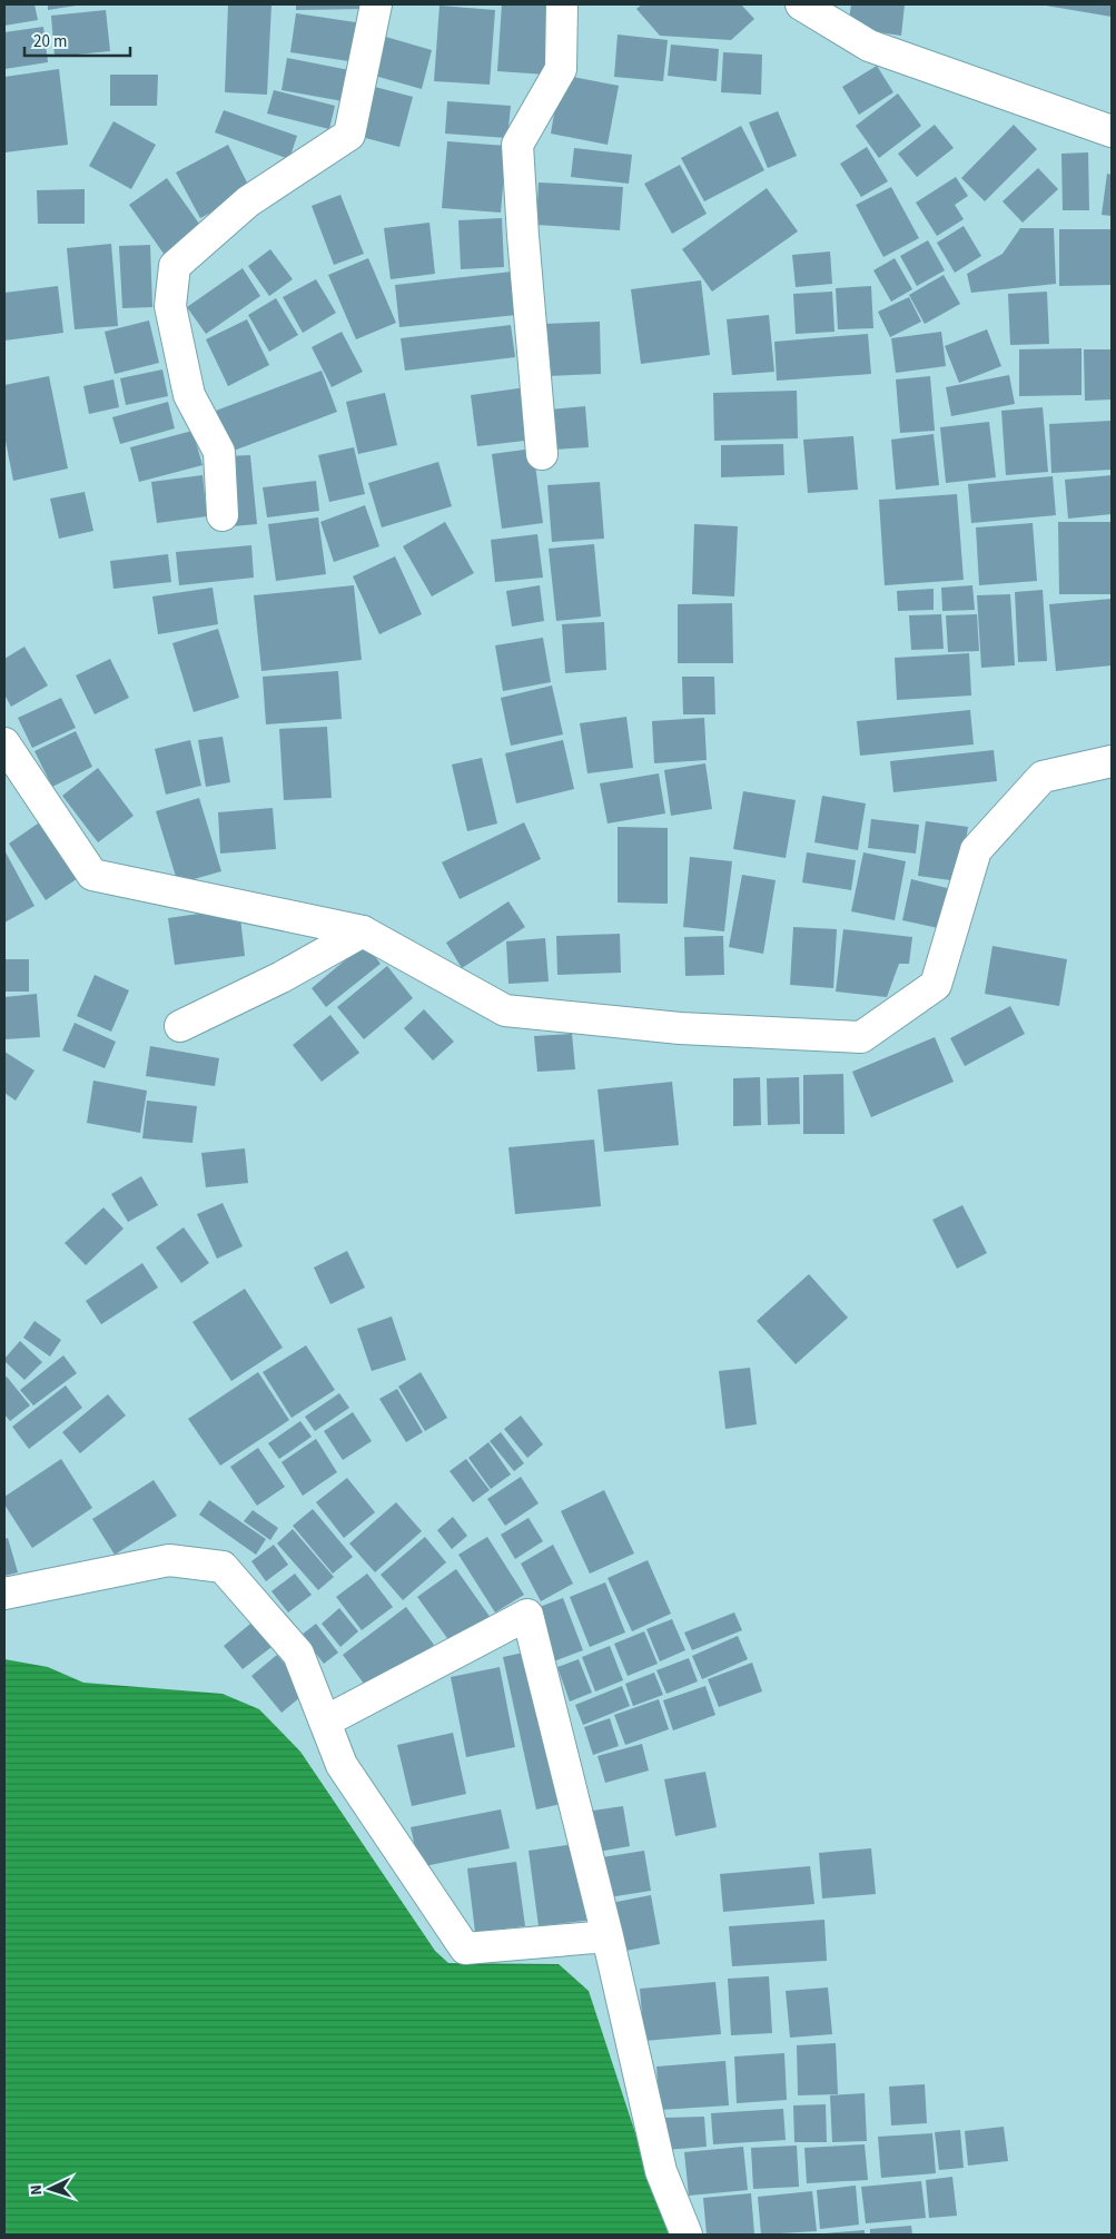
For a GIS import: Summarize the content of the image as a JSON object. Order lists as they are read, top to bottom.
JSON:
{
  "scale_bar": "20 m",
  "north": "left"
}
